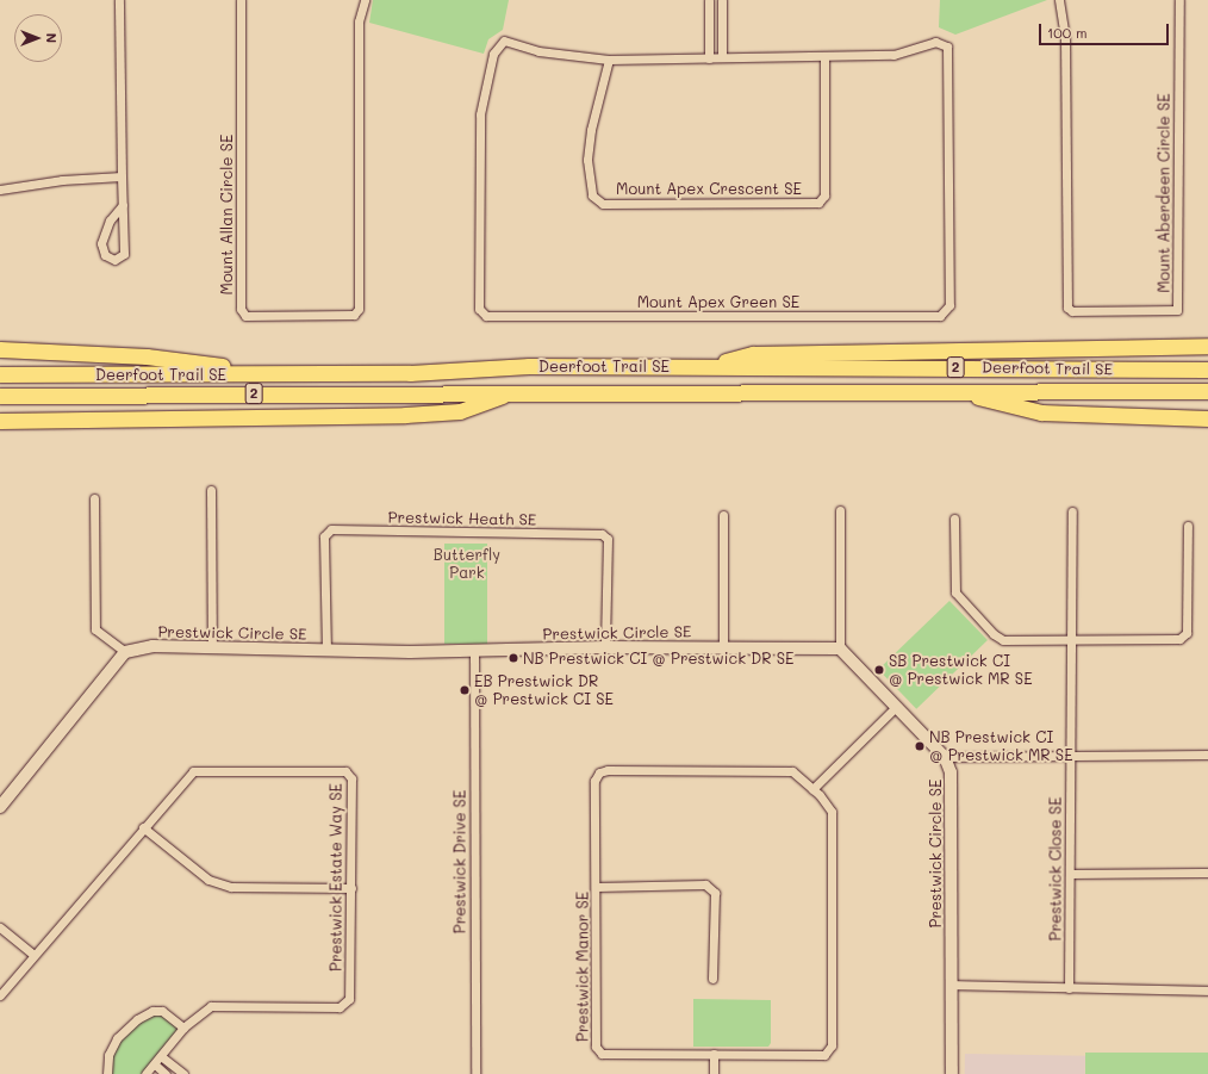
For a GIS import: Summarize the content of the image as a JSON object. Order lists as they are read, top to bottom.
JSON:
{
  "streets": {
    "highway": ["Deerfoot Trail SE", "2"],
    "street": [
      "Mount Apex Crescent SE",
      "Mount Aberdeen Circle SE",
      "Mount Allan Circle SE",
      "Mount Apex Green SE",
      "Prestwick Heath SE",
      "Prestwick Circle SE",
      "Prestwick Drive SE",
      "Prestwick Close SE",
      "Prestwick Estate Way SE",
      "Prestwick Manor SE"
    ]
  },
  "crossings": [
    ["Mount Apex Crescent SE", "Mount Apex Green SE"],
    ["Prestwick Heath SE", "Prestwick Circle SE"],
    ["Prestwick Circle SE", "Prestwick Drive SE"]
  ],
  "parks": ["Butterfly Park"],
  "places": [
    "NB Prestwick CI @ Prestwick DR SE",
    "SB Prestwick CI @ Prestwick MR SE",
    "EB Prestwick DR @ Prestwick CI SE",
    "NB Prestwick CI @ Prestwick MR SE"
  ],
  "scale_bar": "100 m",
  "north": "right"
}
